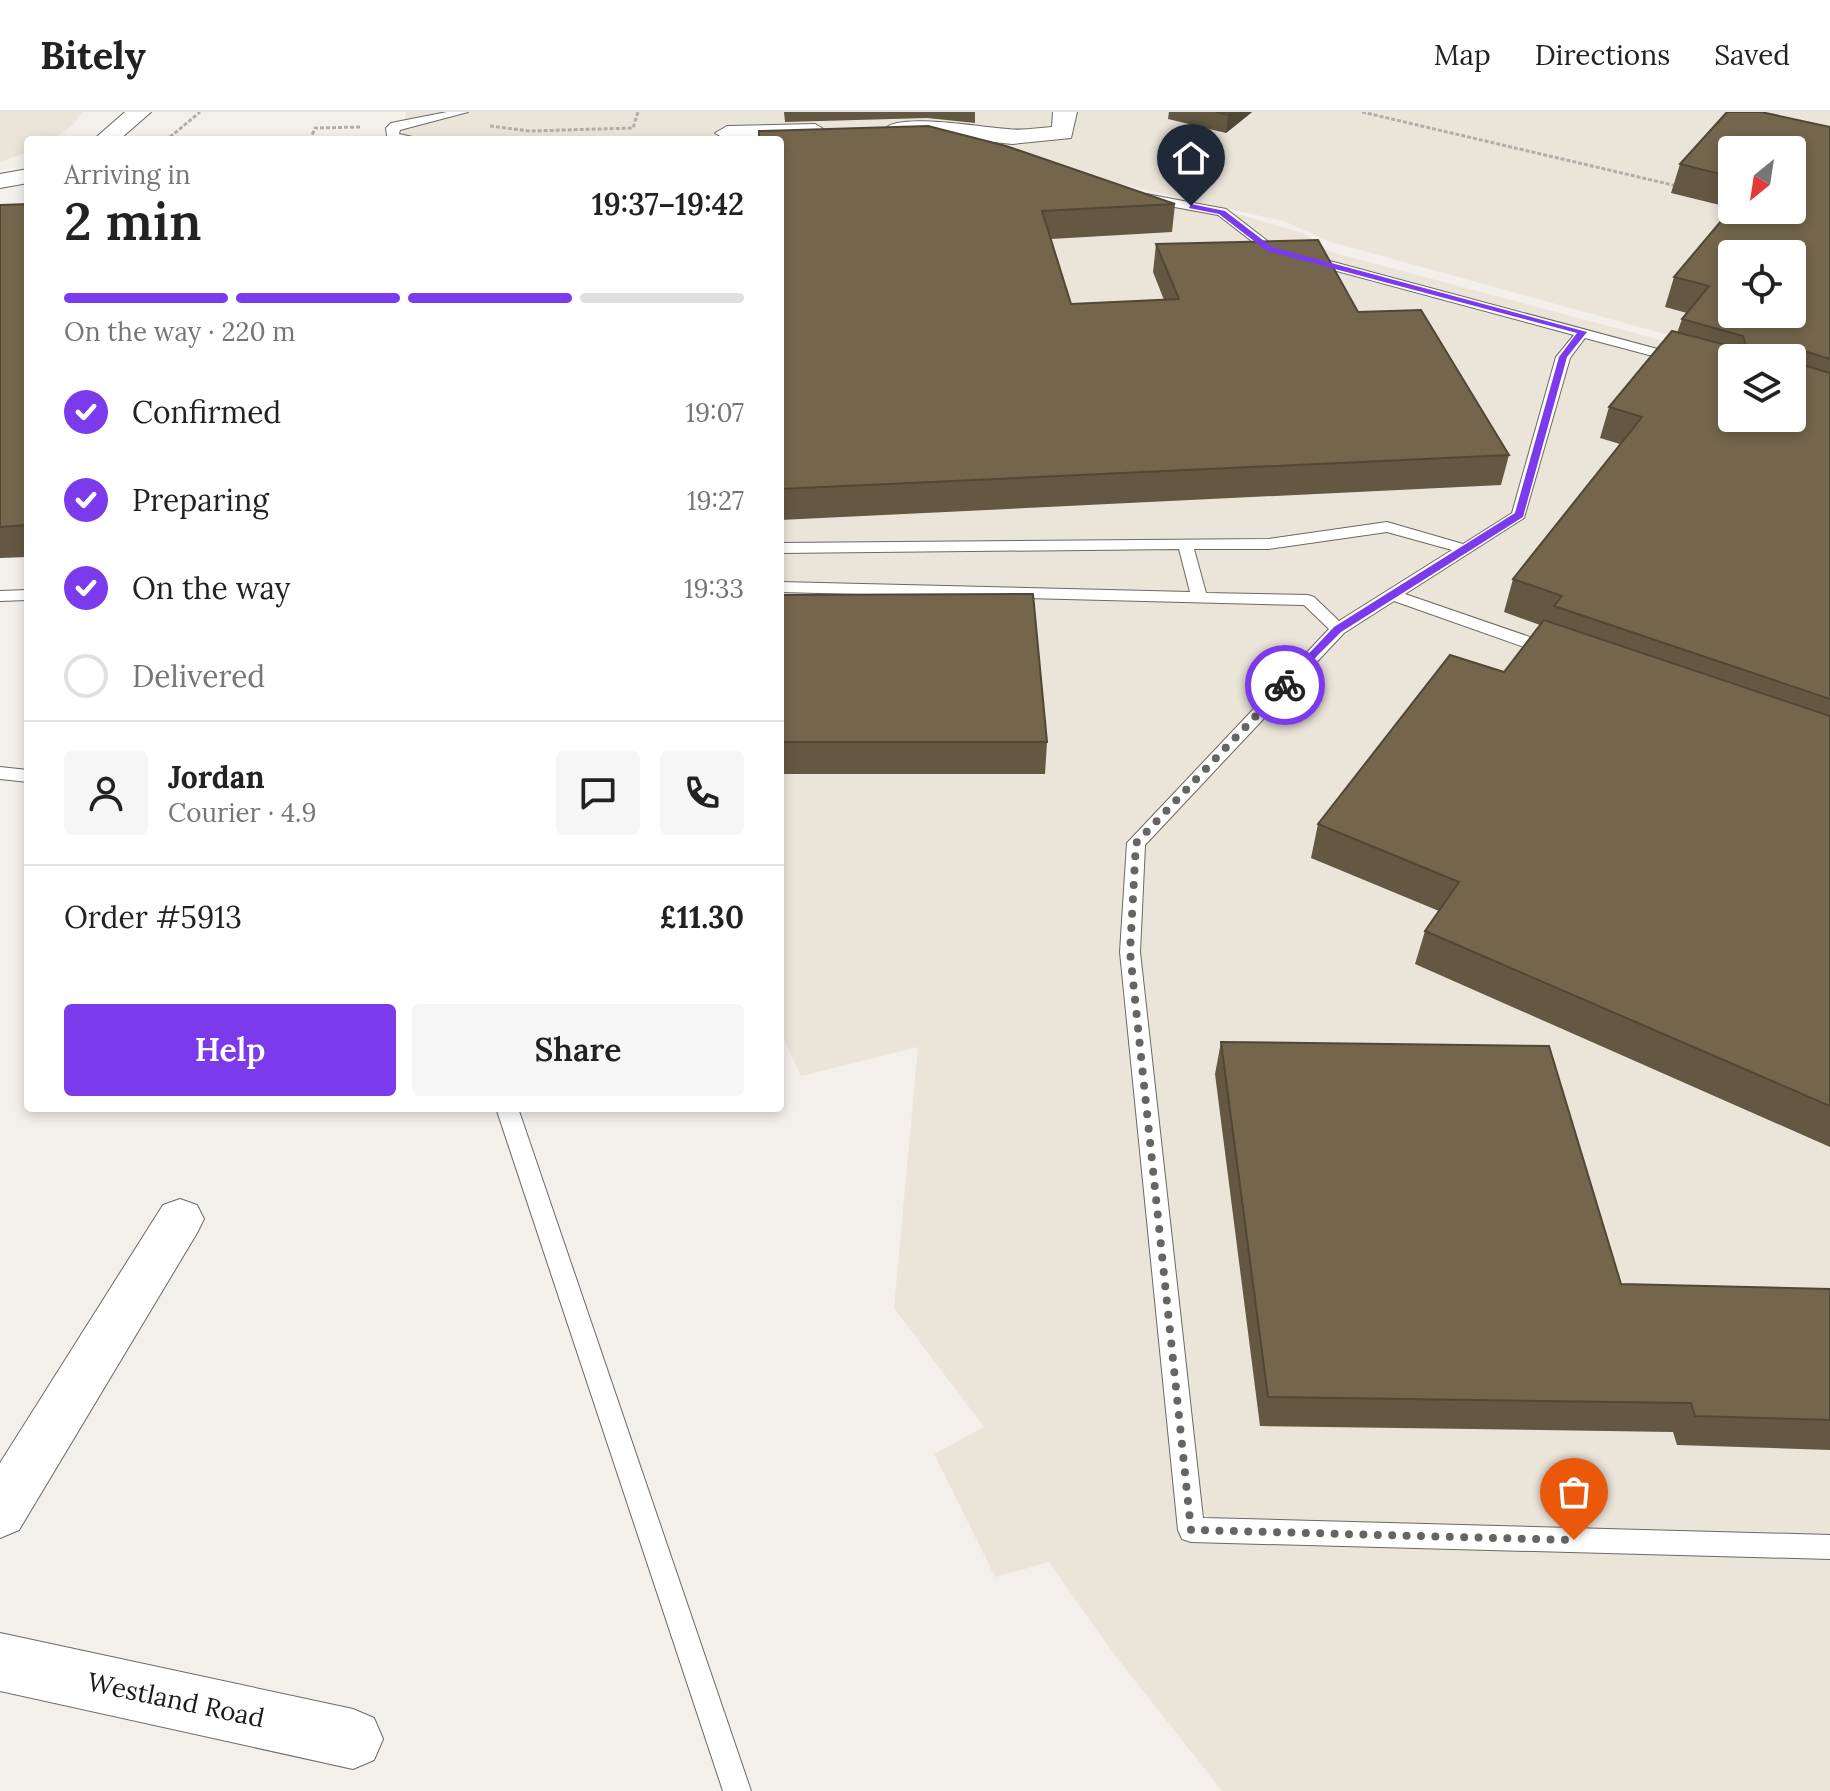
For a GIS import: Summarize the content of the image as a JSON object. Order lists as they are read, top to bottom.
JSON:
{
  "streets": {
    "street": ["Westland Road"]
  },
  "north": "bottom left",
  "page": {
    "header": "Bitely",
    "nav": ["Map", "Directions", "Saved"],
    "heading": ["2 min", "Arriving in", "19:37–19:42"],
    "panel": [
      "Jordan",
      "Courier · 4.9",
      "Order #5913",
      "£11.30"
    ],
    "bar": "On the way · 220 m",
    "list": [
      ["Confirmed", "19:07"],
      ["Preparing", "19:27"],
      ["On the way", "19:33"],
      "Delivered"
    ],
    "buttons": ["Help", "Share"]
  }
}
